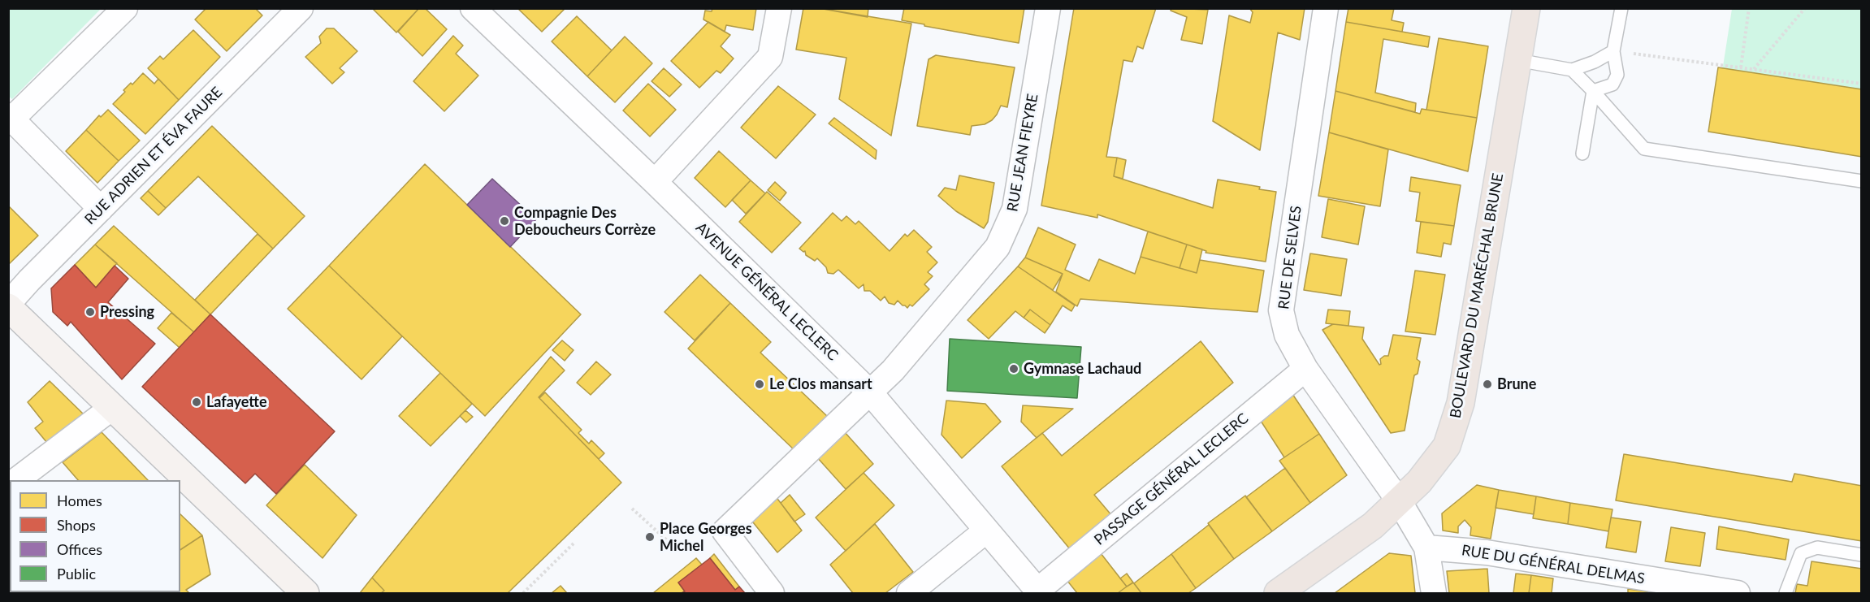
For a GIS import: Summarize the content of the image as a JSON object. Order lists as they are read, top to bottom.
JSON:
{
  "streets": {
    "main road": ["BOULEVARD DU MARÉCHAL BRUNE"],
    "street": [
      "RUE JEAN FIEYRE",
      "RUE ADRIEN ET ÉVA FAURE",
      "RUE DE SELVES",
      "AVENUE GÉNÉRAL LECLERC",
      "PASSAGE GÉNÉRAL LECLERC",
      "RUE DU GÉNÉRAL DELMAS"
    ]
  },
  "crossings": [
    ["RUE JEAN FIEYRE", "AVENUE GÉNÉRAL LECLERC"],
    ["RUE DE SELVES", "BOULEVARD DU MARÉCHAL BRUNE"],
    ["RUE DE SELVES", "PASSAGE GÉNÉRAL LECLERC"],
    ["RUE DE SELVES", "RUE DU GÉNÉRAL DELMAS"],
    ["AVENUE GÉNÉRAL LECLERC", "PASSAGE GÉNÉRAL LECLERC"]
  ],
  "places": [
    "Compagnie Des Deboucheurs Corrèze",
    "Pressing",
    "Gymnase Lachaud",
    "Le Clos mansart",
    "Brune",
    "Lafayette",
    "Place Georges Michel"
  ],
  "legend": [
    "Homes",
    "Shops",
    "Offices",
    "Public"
  ]
}
